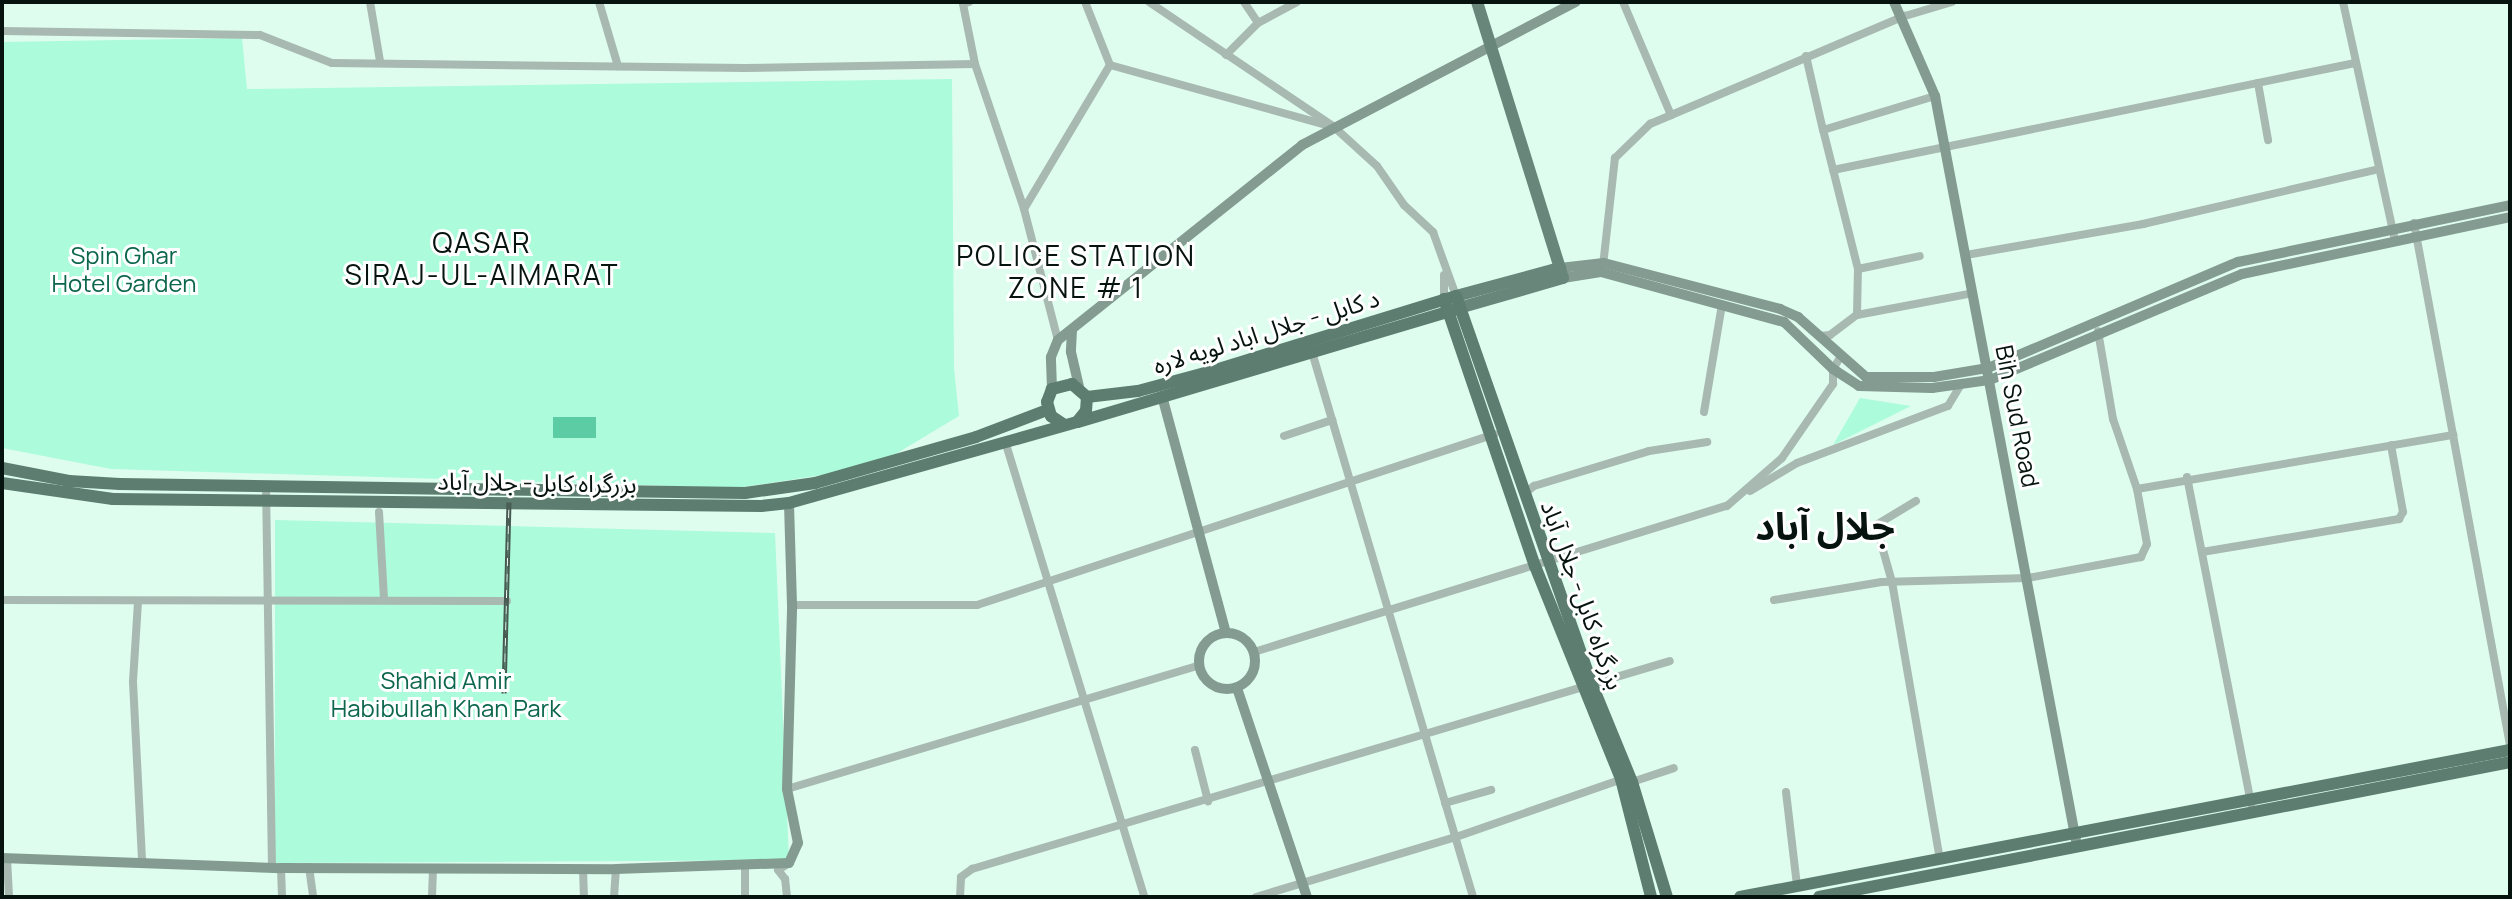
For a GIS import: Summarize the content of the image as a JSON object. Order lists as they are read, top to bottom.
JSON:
{
  "streets": {
    "highway": ["د کابل - جلال اباد لویه لاره", "بزرگراه کابل- جلال آباد"],
    "main road": ["Bih Sud Road"]
  },
  "crossings": [
    ["د کابل - جلال اباد لویه لاره", "بزرگراه کابل- جلال آباد"]
  ],
  "districts": ["QASAR SIRAJ-UL-AIMARAT", "POLICE STATION ZONE # 1", "جلال آباد"],
  "parks": ["Spin Ghar Hotel Garden", "Shahid Amir Habibullah Khan Park"]
}
